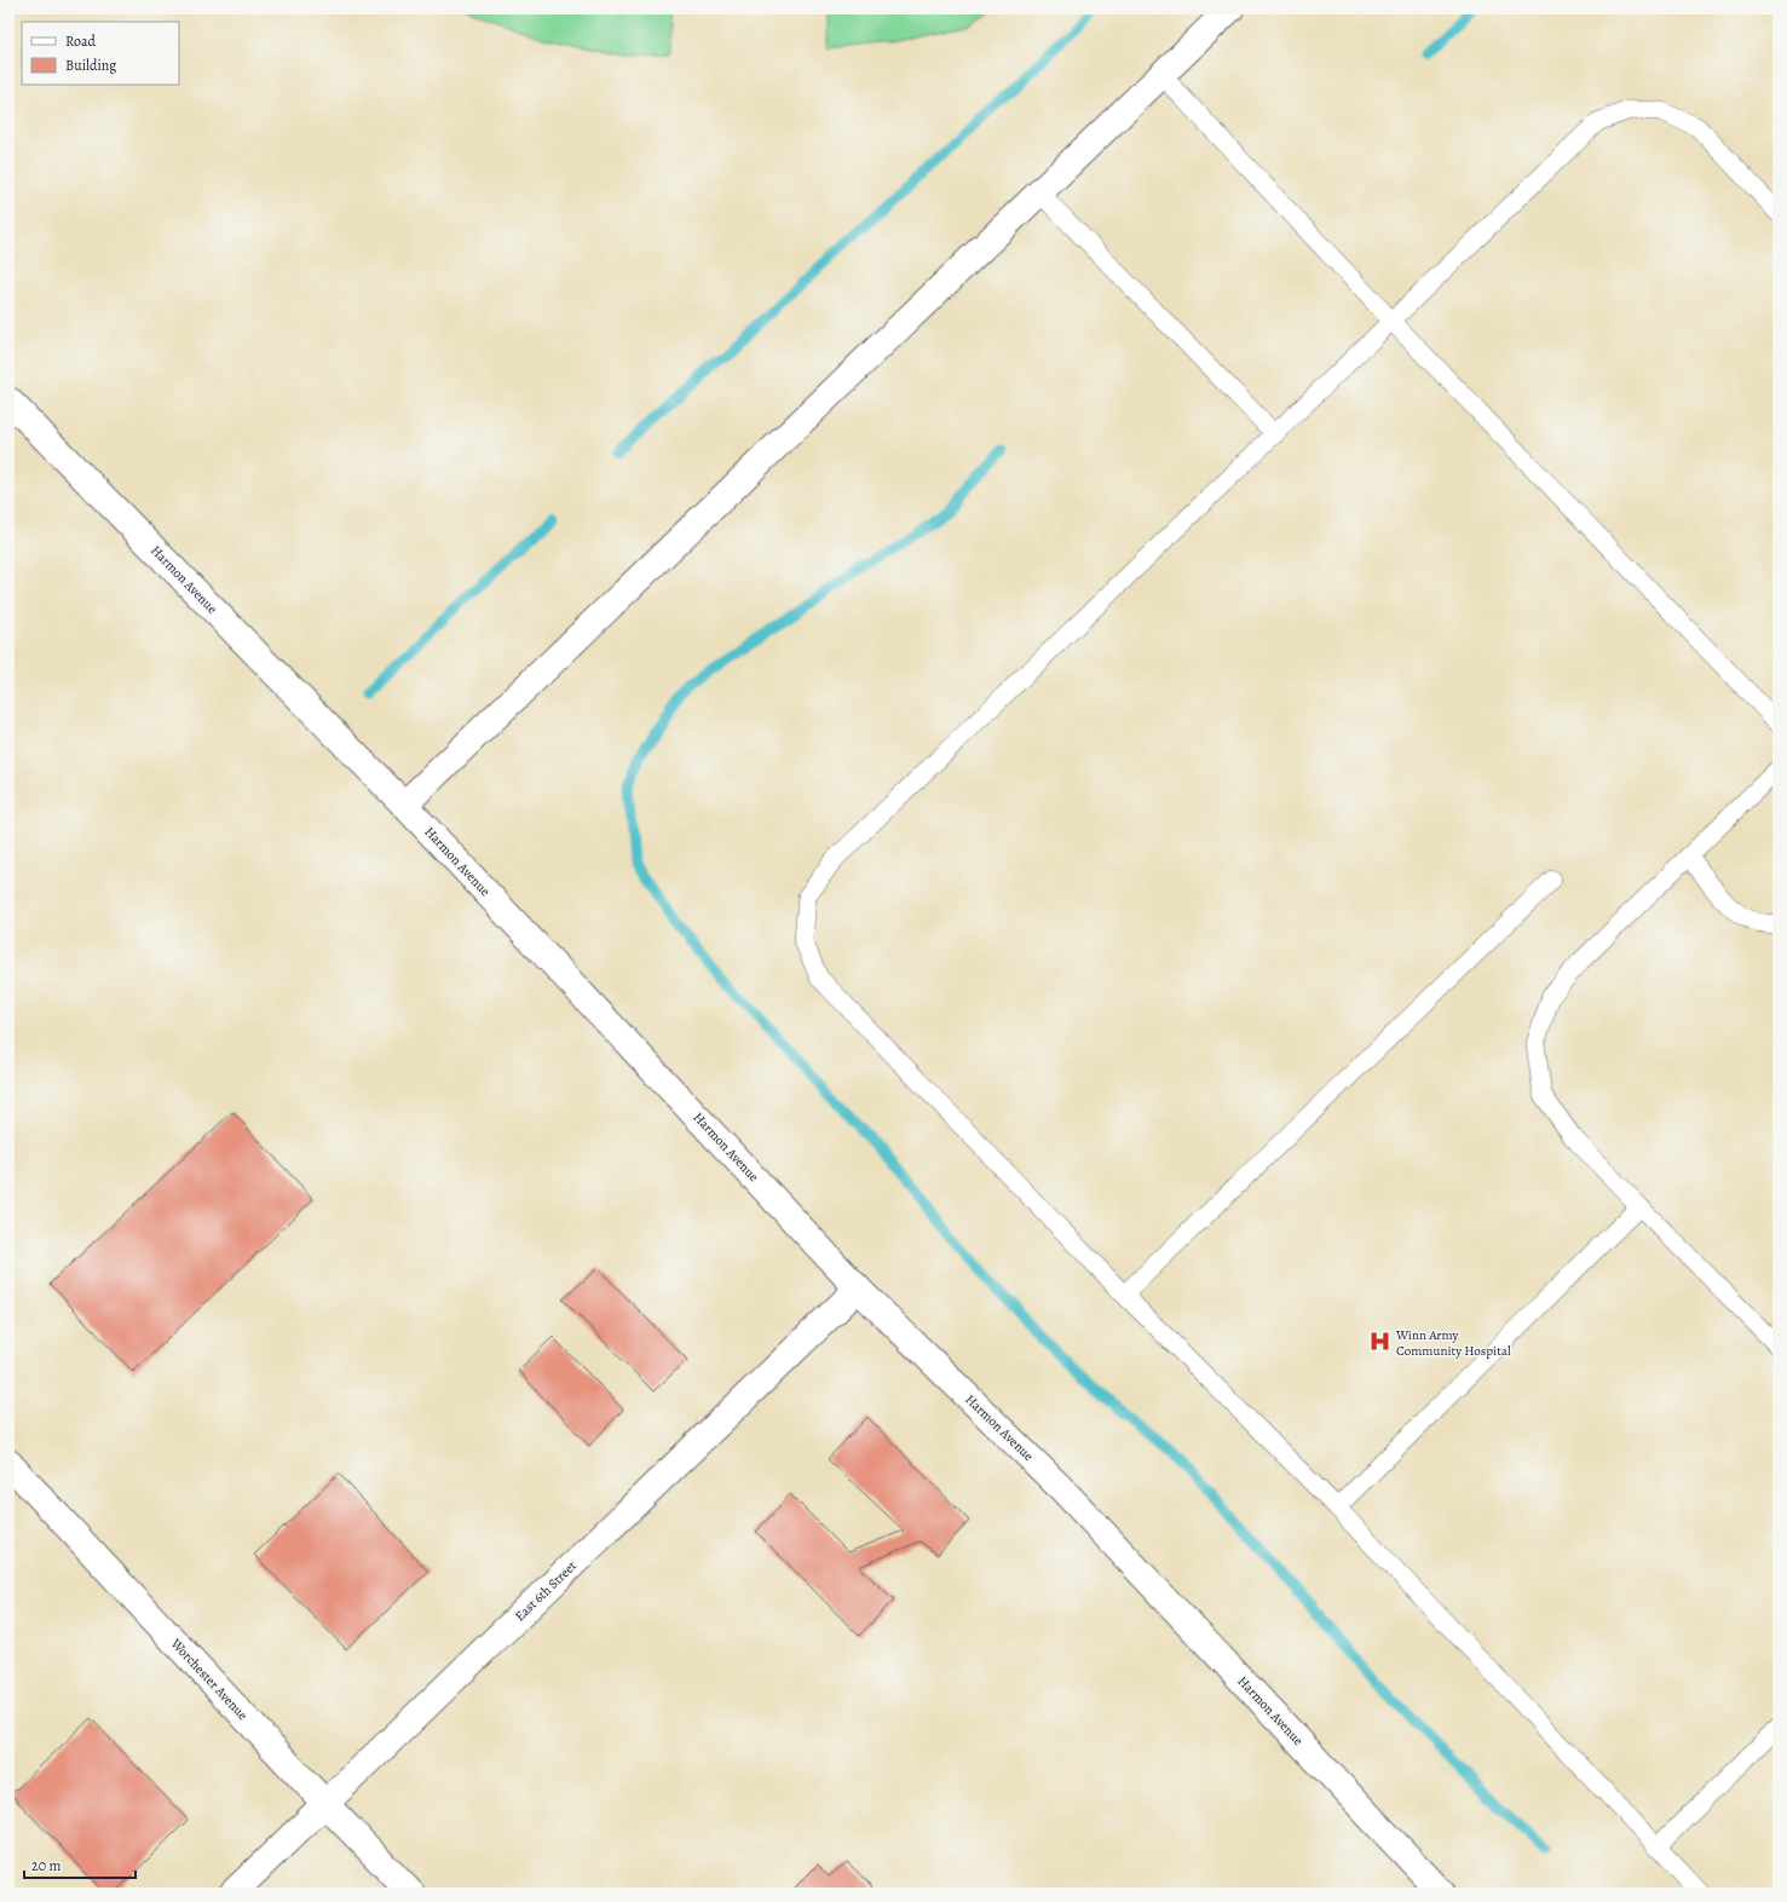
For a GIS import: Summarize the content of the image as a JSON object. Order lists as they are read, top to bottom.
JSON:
{
  "streets": {
    "street": ["Harmon Avenue", "East 6th Street", "Worchester Avenue"]
  },
  "crossings": [
    ["Harmon Avenue", "East 6th Street"],
    ["East 6th Street", "Worchester Avenue"]
  ],
  "places": {
    "hospital": ["Winn Army Community Hospital"]
  },
  "legend": ["Road", "Building"],
  "scale_bar": "20 m"
}
